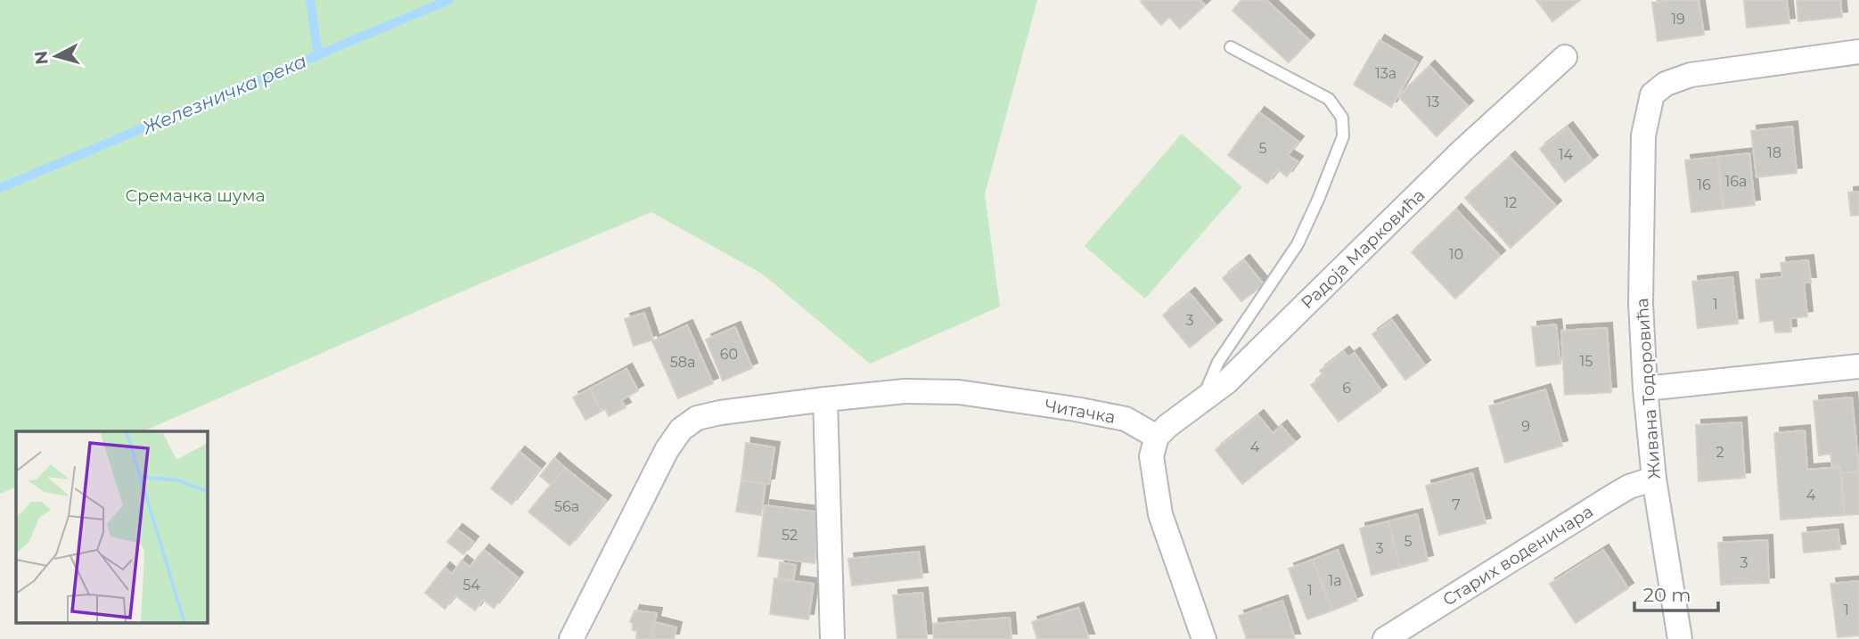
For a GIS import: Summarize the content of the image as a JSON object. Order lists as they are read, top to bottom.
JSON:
{
  "streets": {
    "street": [
      "Радоја Марковића",
      "Живана Тодоровића",
      "Читачка",
      "Старих воденичара"
    ]
  },
  "crossings": [
    ["Радоја Марковића", "Читачка"],
    ["Живана Тодоровића", "Старих воденичара"]
  ],
  "water": ["Железничка река"],
  "parks": ["Сремачка шума"],
  "house_numbers": [
    "19",
    "13a",
    "13",
    "5",
    "18",
    "14",
    "16a",
    "16",
    "12",
    "10",
    "1",
    "3",
    "60",
    "15",
    "58a",
    "6",
    "9",
    "4",
    "2",
    "4",
    "7",
    "56a",
    "52",
    "5",
    "3",
    "3",
    "1a",
    "54",
    "1",
    "1"
  ],
  "scale_bar": "20 m",
  "north": "left"
}
